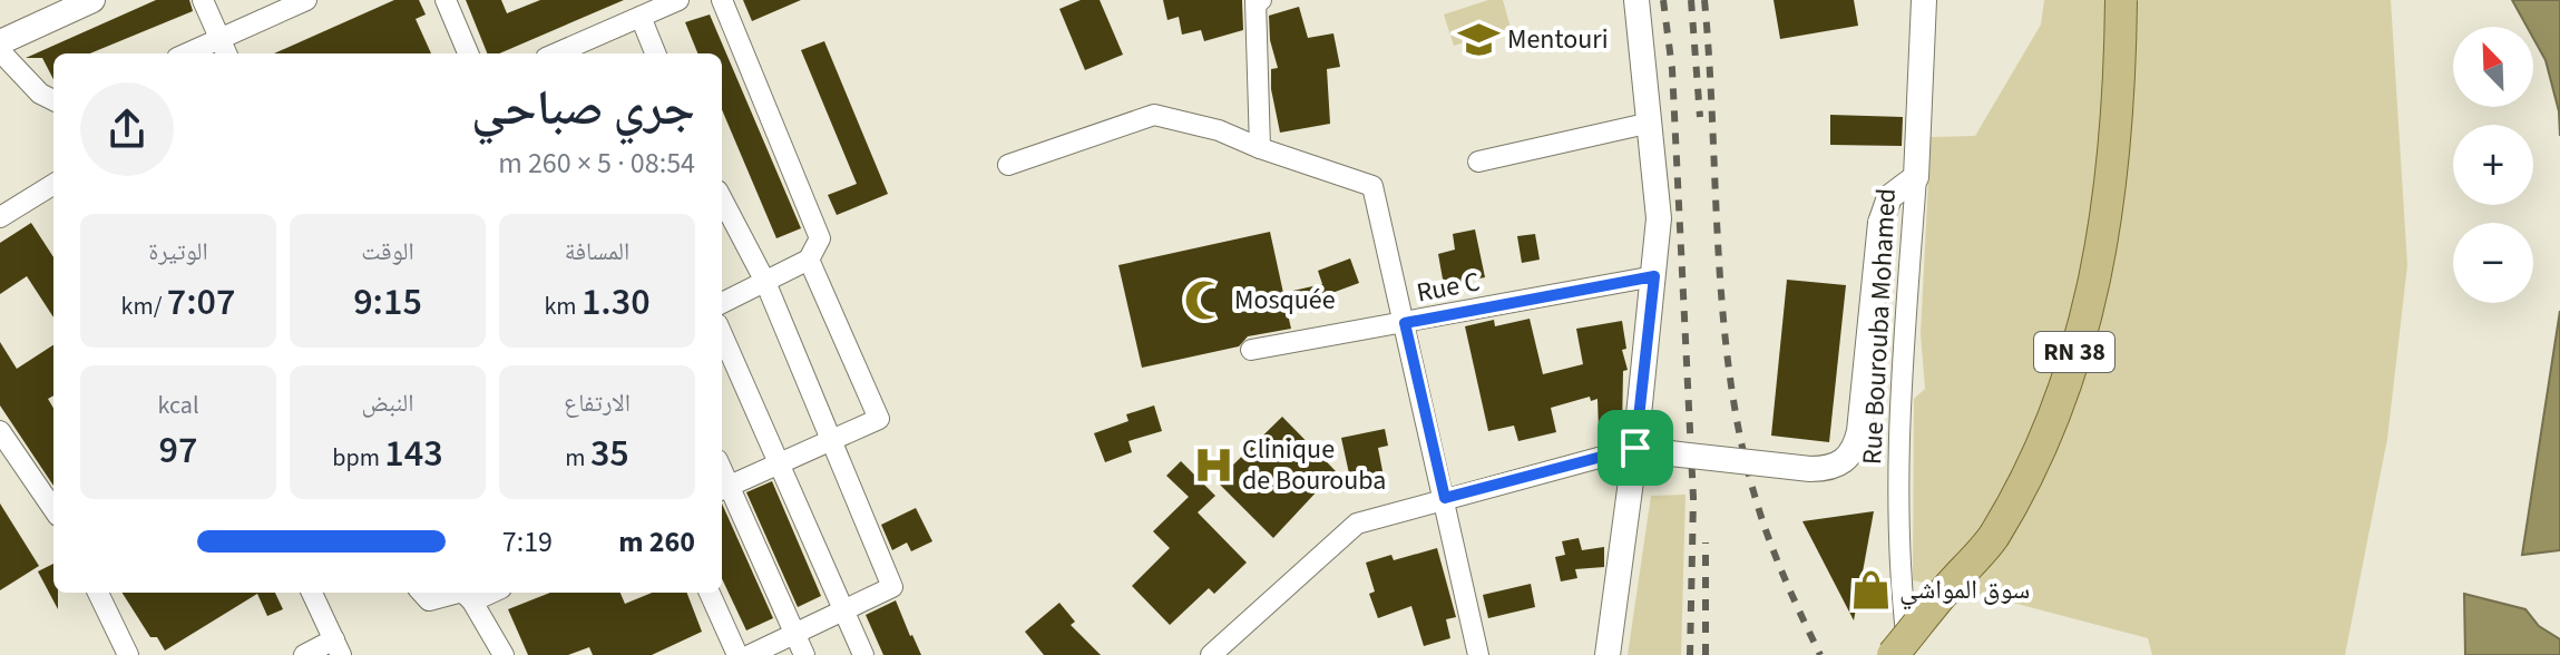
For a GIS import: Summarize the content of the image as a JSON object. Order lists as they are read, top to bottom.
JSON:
{
  "streets": {
    "main road": ["RN 38"],
    "street": ["Rue C", "Rue Bourouba Mohamed"]
  },
  "places": {
    "school or university": ["Mentouri"],
    "mosque": ["Mosquée"],
    "hospital": ["Clinique de Bourouba"],
    "shop": ["سوق المواشي"]
  },
  "north": "top left",
  "page": {
    "map_buttons": ["+", "−"],
    "heading": ["جري صباحي", "08:54 · 5 × 260 m"],
    "stats": [
      ["المسافة", "1.30 km"],
      ["الوقت", "9:15"],
      ["الوتيرة", "7:07 /km"],
      ["الارتفاع", "35 m"],
      ["النبض", "143 bpm"],
      ["kcal", "97"]
    ],
    "list": [
      {
        "name": "260 m",
        "note": "7:19"
      }
    ]
  }
}
